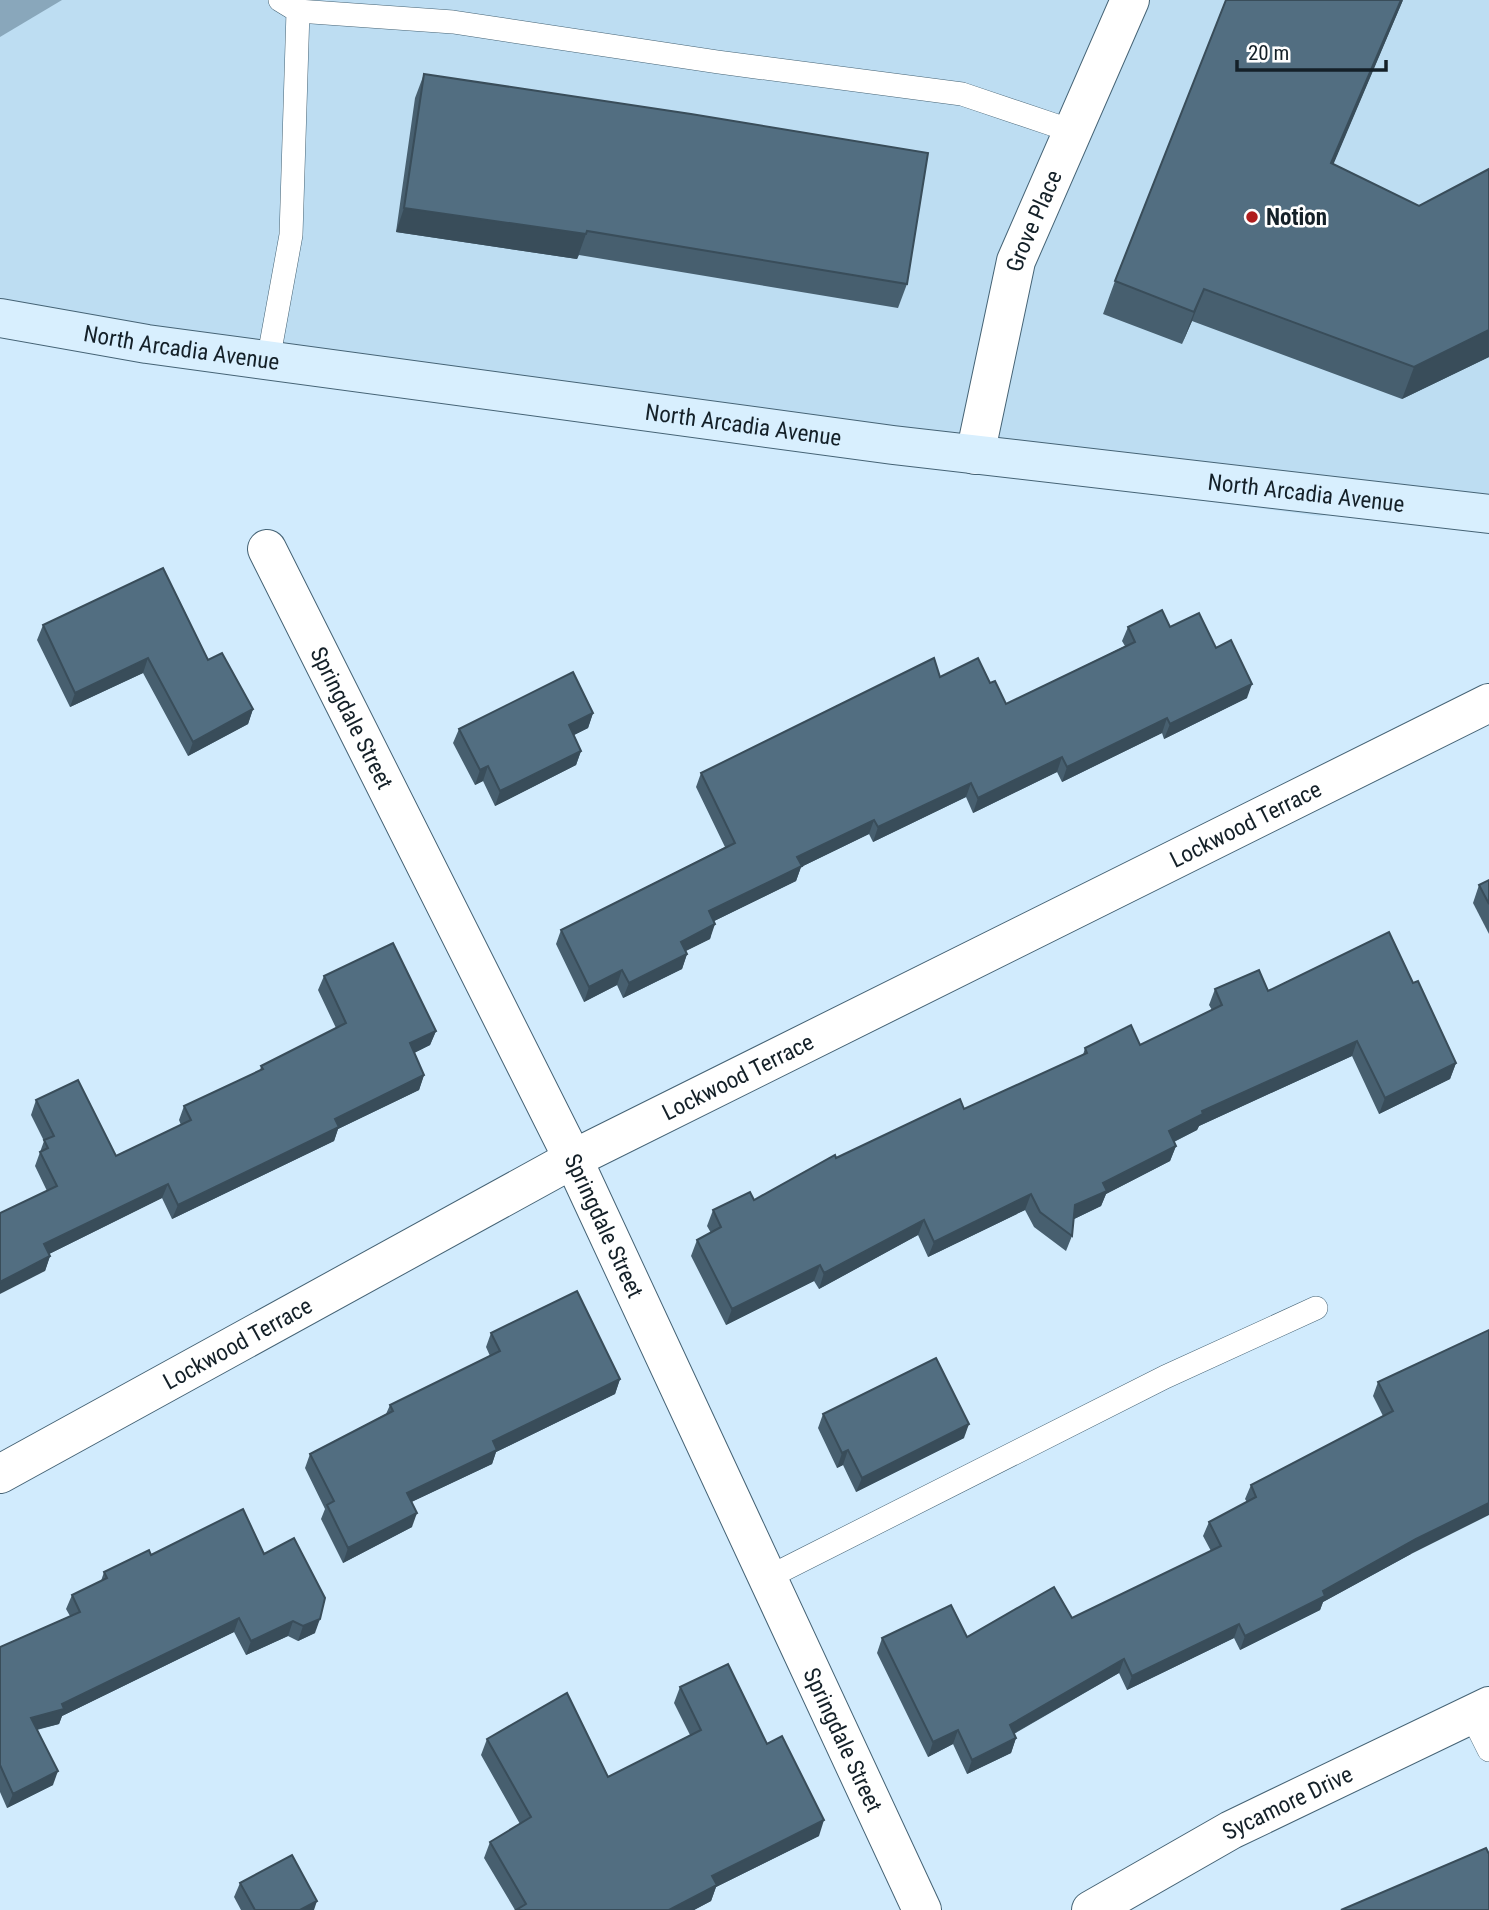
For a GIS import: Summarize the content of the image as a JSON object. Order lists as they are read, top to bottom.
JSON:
{
  "streets": {
    "main road": ["North Arcadia Avenue"],
    "street": [
      "Grove Place",
      "Springdale Street",
      "Lockwood Terrace",
      "Sycamore Drive"
    ]
  },
  "crossings": [
    ["Grove Place", "North Arcadia Avenue"],
    ["Springdale Street", "Lockwood Terrace"]
  ],
  "places": ["Notion"],
  "scale_bar": "20 m"
}
